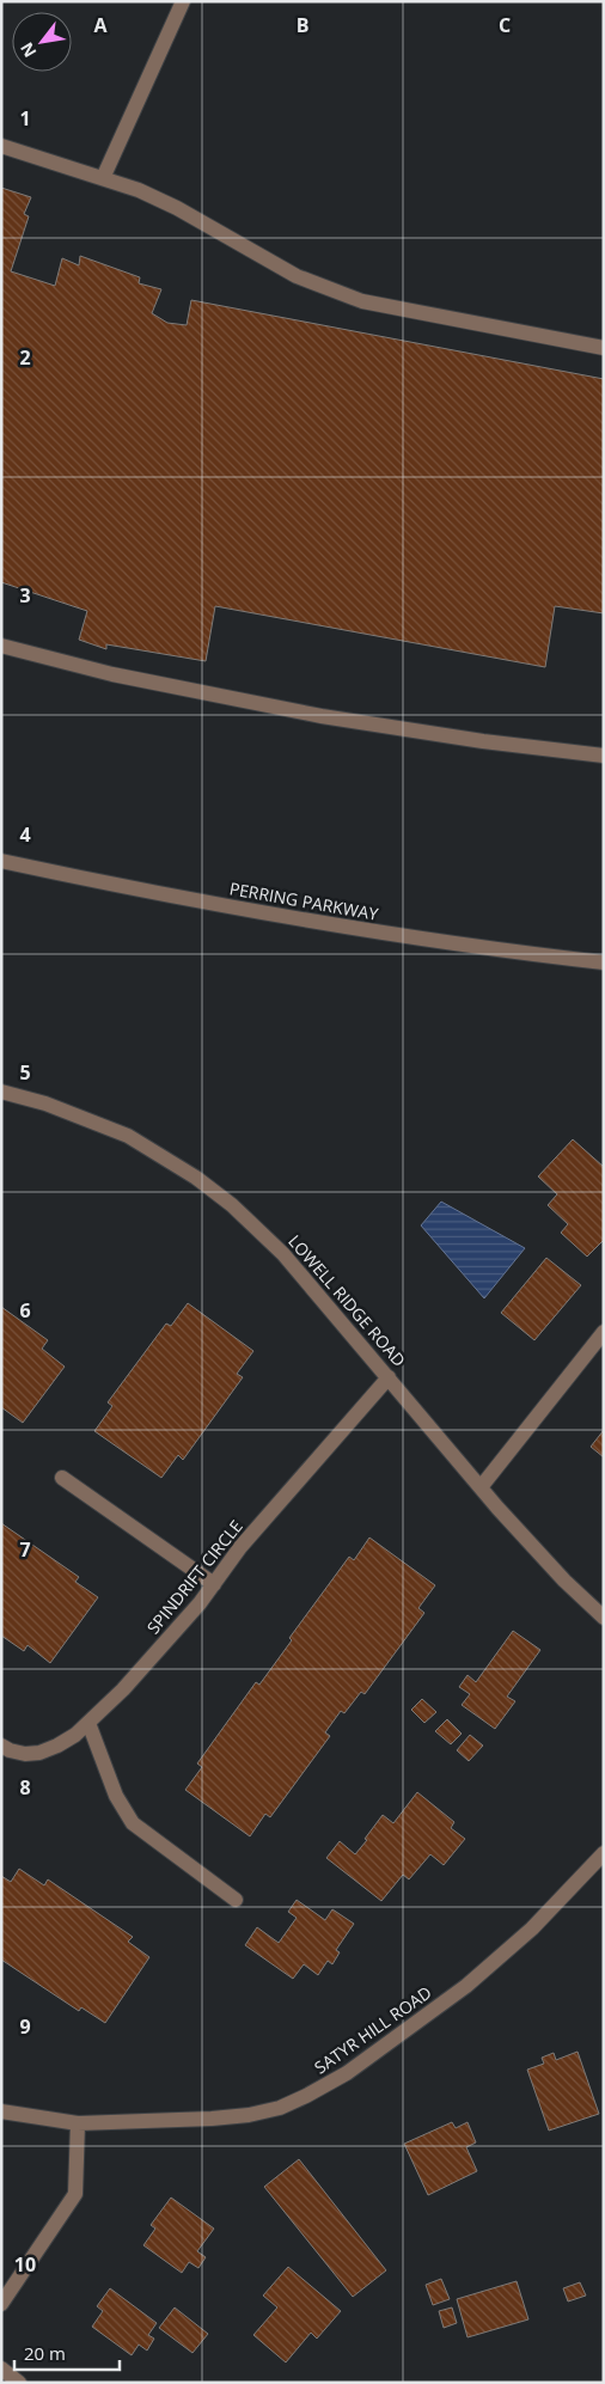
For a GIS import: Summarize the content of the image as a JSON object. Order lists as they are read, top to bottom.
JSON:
{
  "streets": {
    "street": [
      "PERRING PARKWAY",
      "LOWELL RIDGE ROAD",
      "SPINDRIFT CIRCLE",
      "SATYR HILL ROAD"
    ]
  },
  "crossings": [
    ["LOWELL RIDGE ROAD", "SPINDRIFT CIRCLE"]
  ],
  "scale_bar": "20 m",
  "north": "bottom left",
  "grid": {
    "columns": ["A", "B", "C"],
    "rows": [
      "1",
      "2",
      "3",
      "4",
      "5",
      "6",
      "7",
      "8",
      "9",
      "10"
    ]
  }
}
